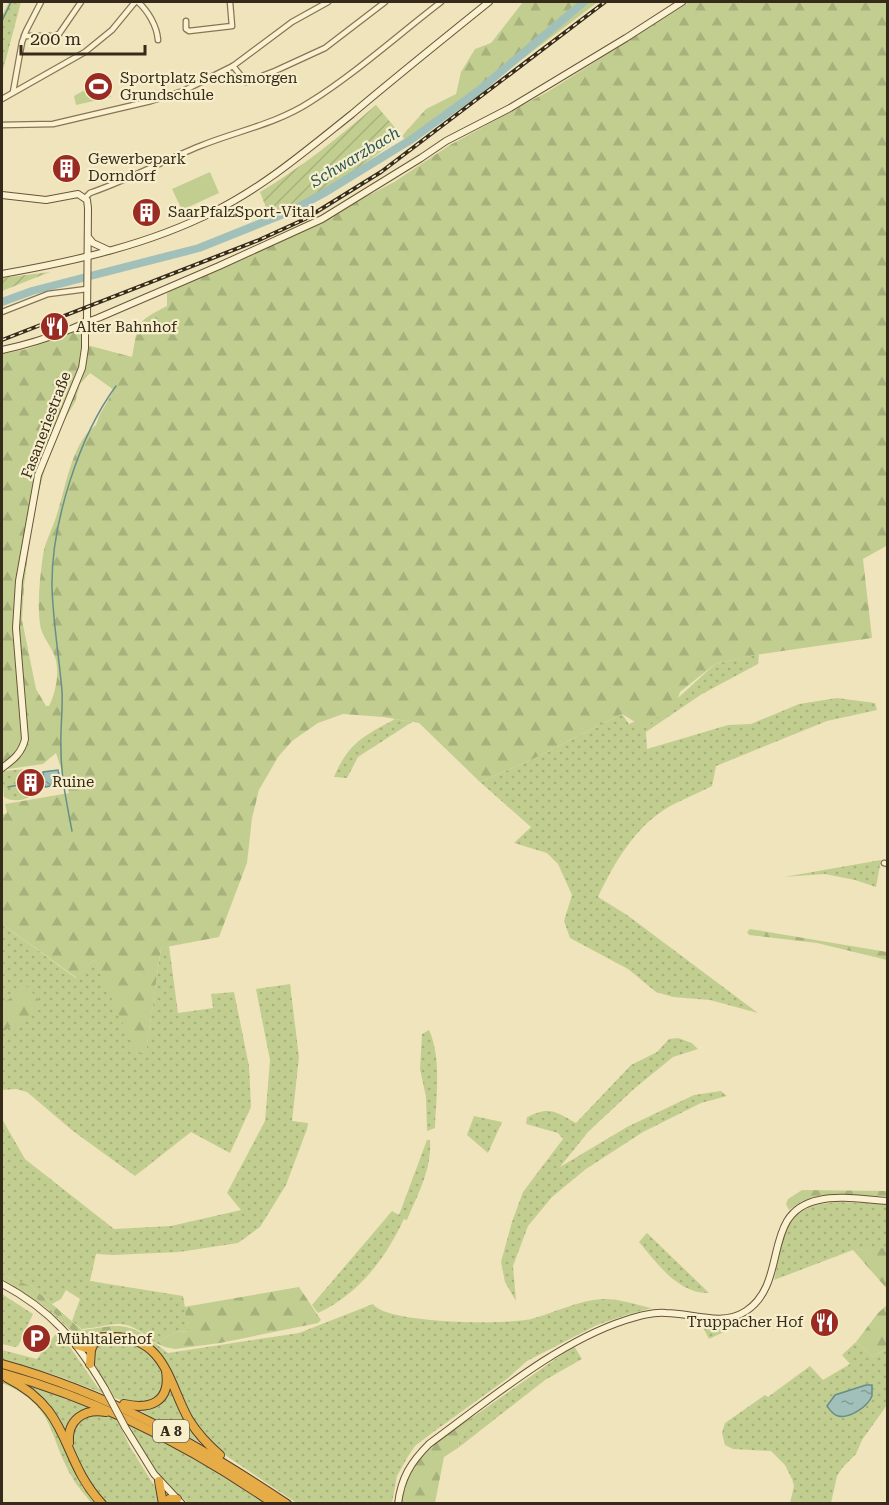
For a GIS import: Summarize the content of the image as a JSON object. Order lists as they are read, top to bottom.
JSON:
{
  "streets": {
    "highway": ["A 8"],
    "street": ["Fasaneriestraße"]
  },
  "water": ["Schwarzbach"],
  "places": {
    "sports": ["Sportplatz Sechsmorgen Grundschule"],
    "building": ["Gewerbepark Dorndorf", "SaarPfalzSport-Vital", "Ruine"],
    "restaurant": ["Alter Bahnhof", "Truppacher Hof"],
    "parking": ["Mühltalerhof"]
  },
  "scale_bar": "200 m"
}
